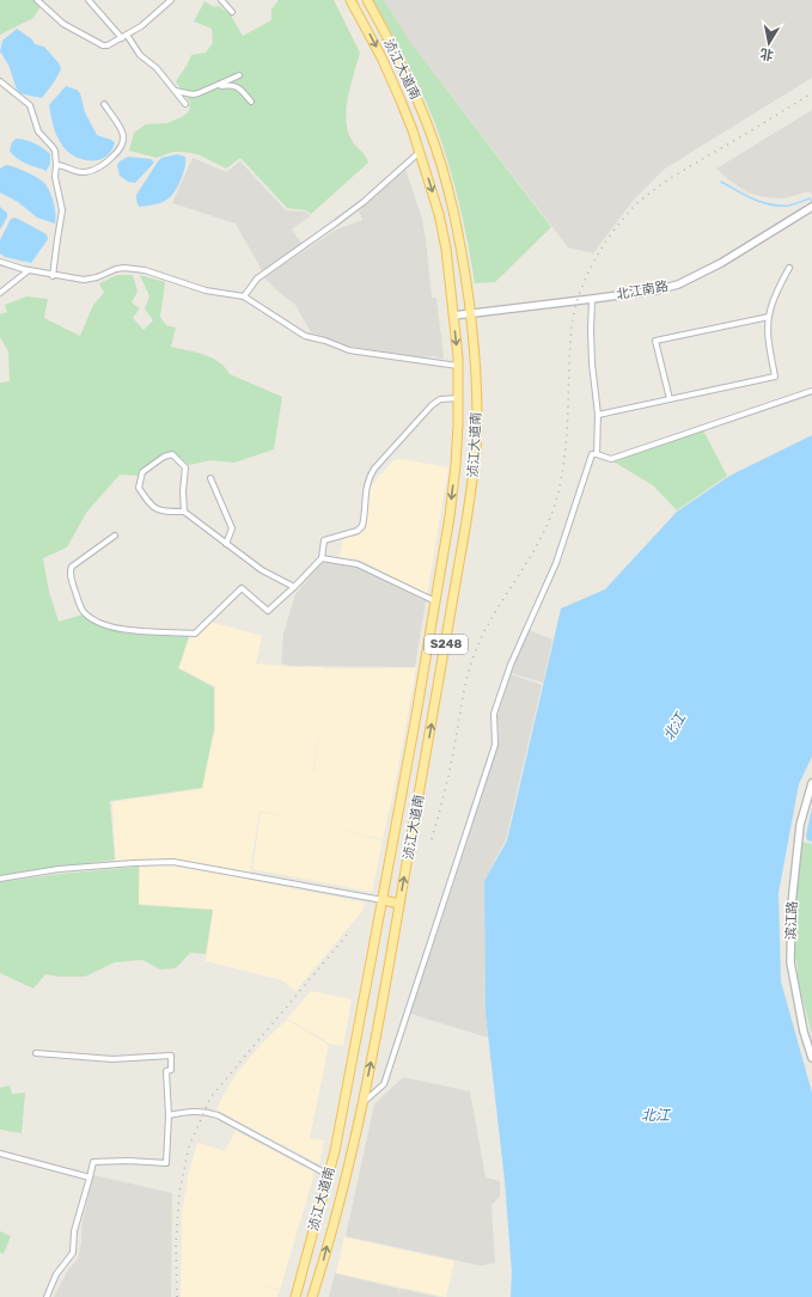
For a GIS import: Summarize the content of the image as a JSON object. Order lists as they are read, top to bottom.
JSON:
{
  "streets": {
    "main road": ["浈江大道南", "S248"],
    "street": ["北江南路", "滨江路"]
  },
  "crossings": [
    ["浈江大道南", "北江南路"]
  ],
  "water": ["北江"],
  "north": "bottom"
}
